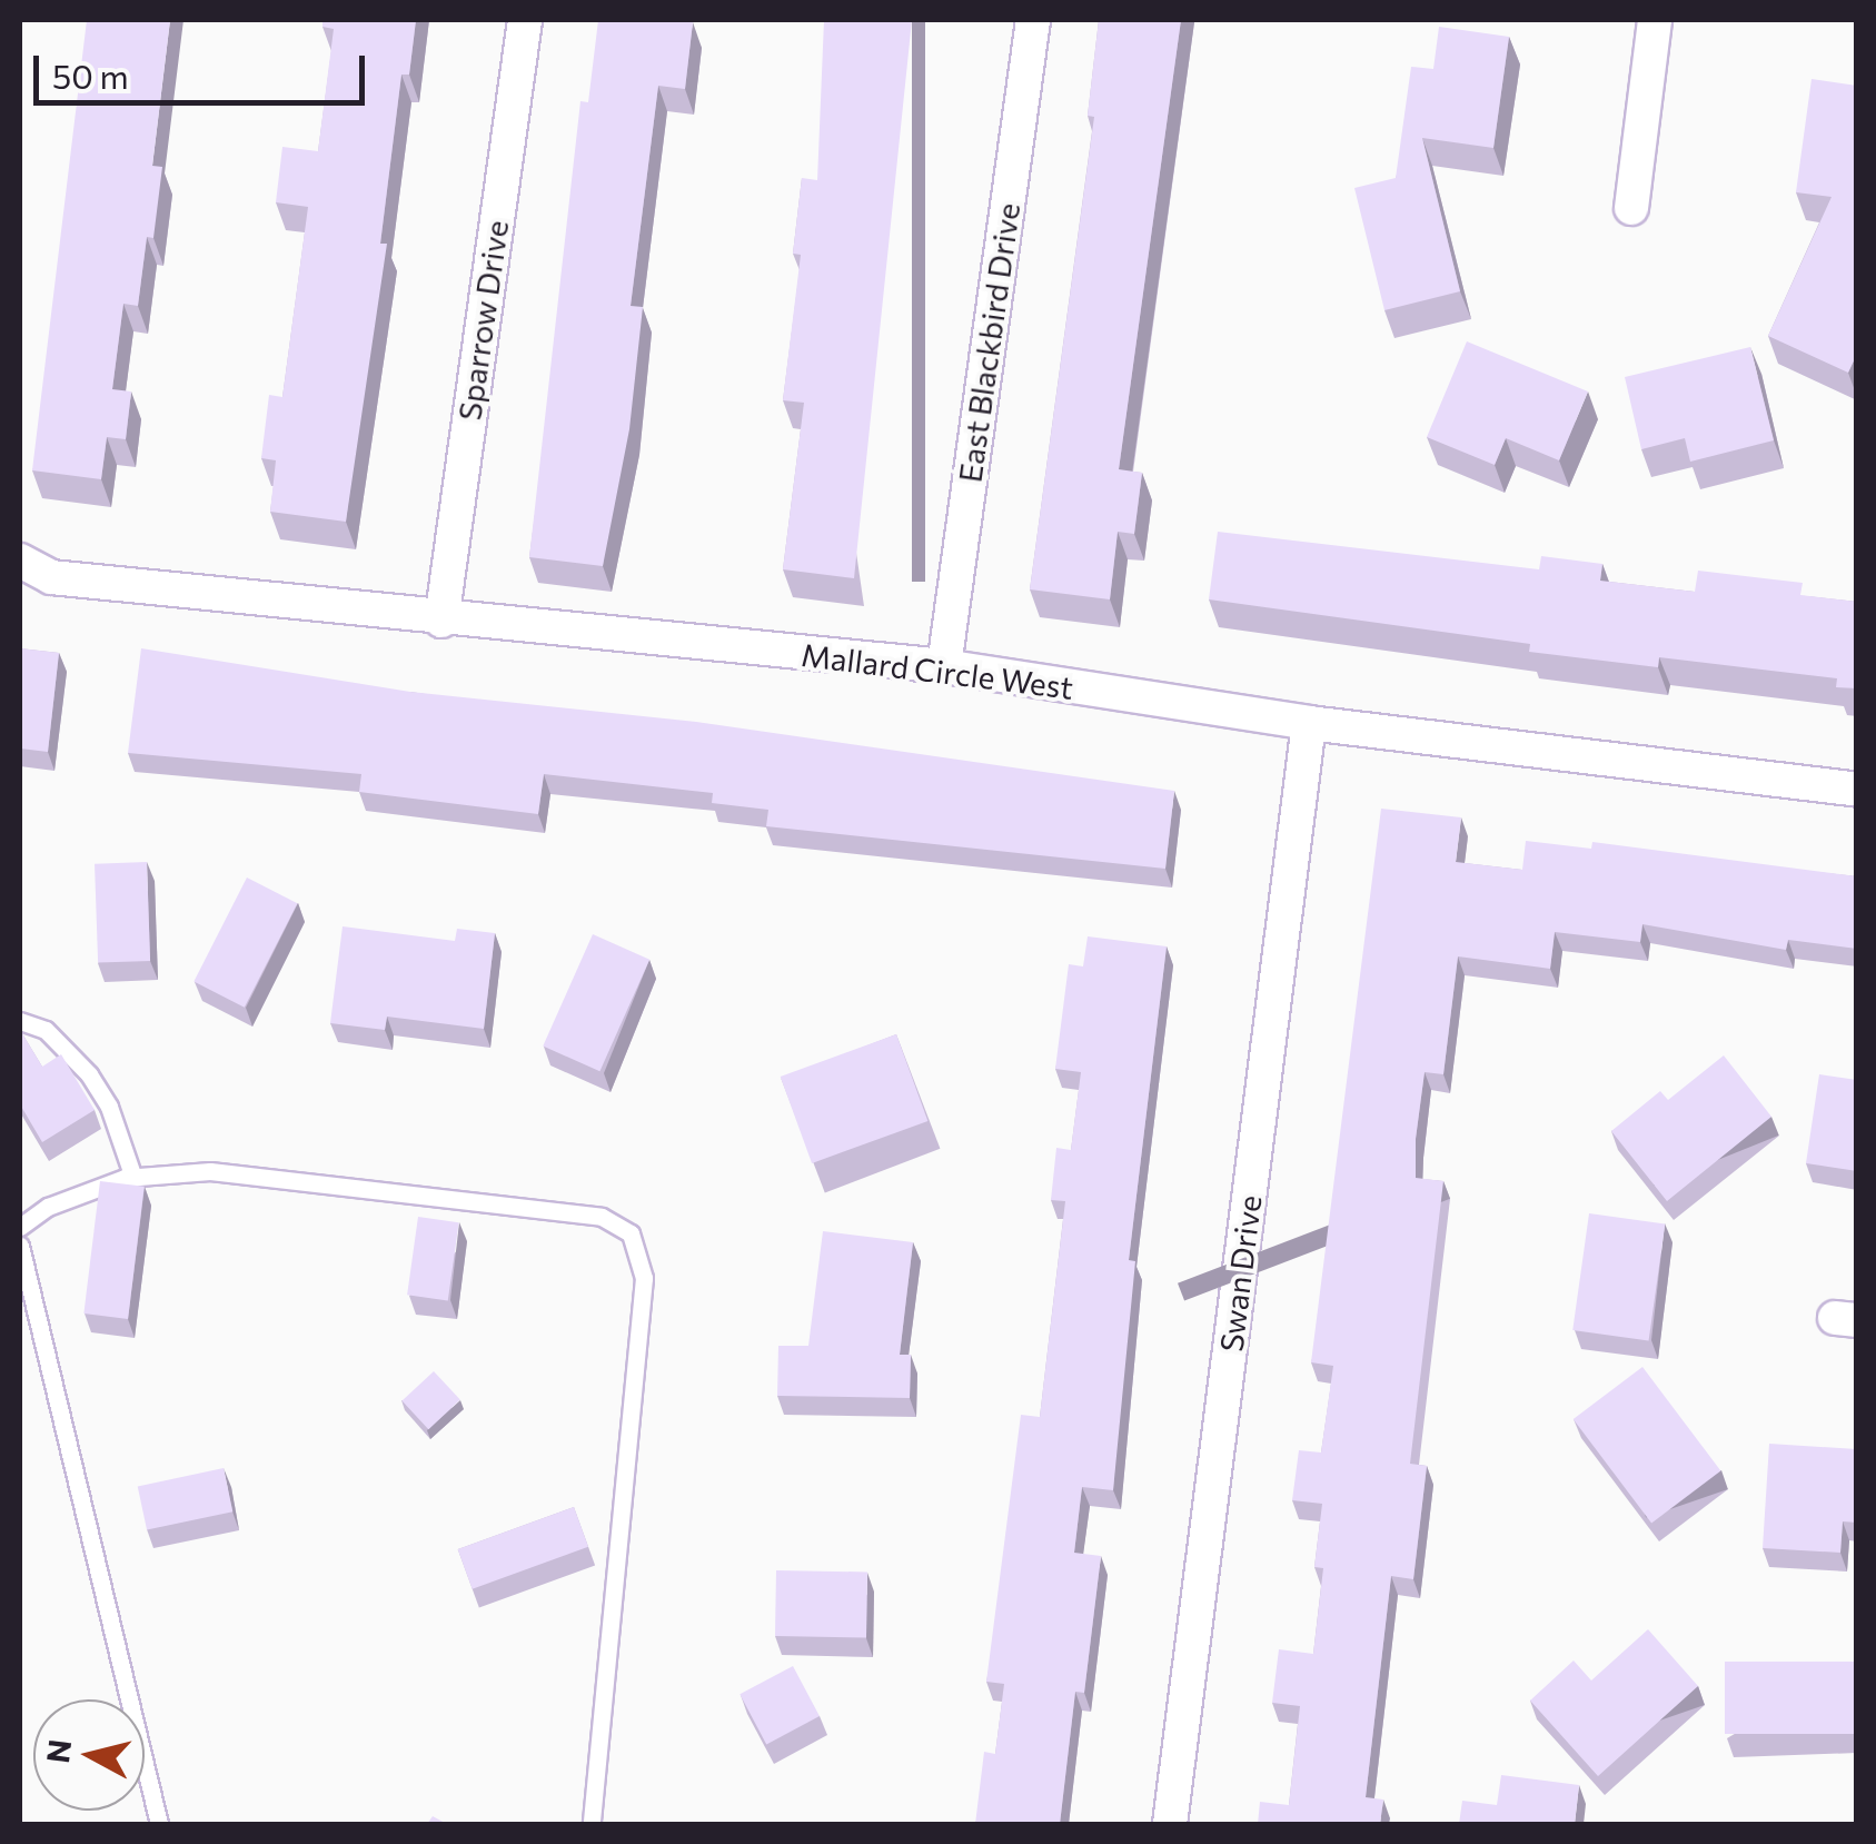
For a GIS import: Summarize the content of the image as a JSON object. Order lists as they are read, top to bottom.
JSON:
{
  "streets": {
    "street": [
      "Sparrow Drive",
      "East Blackbird Drive",
      "Mallard Circle West",
      "Swan Drive"
    ]
  },
  "crossings": [
    ["Sparrow Drive", "Mallard Circle West"],
    ["East Blackbird Drive", "Mallard Circle West"],
    ["Mallard Circle West", "Swan Drive"]
  ],
  "scale_bar": "50 m",
  "north": "left"
}
